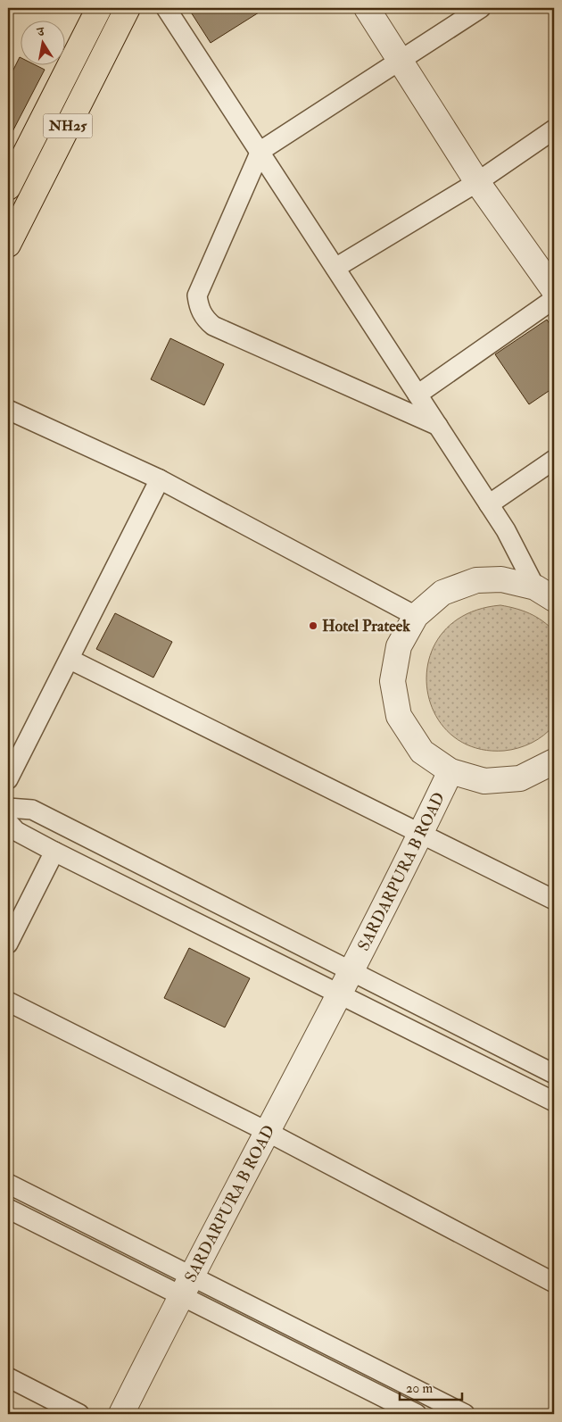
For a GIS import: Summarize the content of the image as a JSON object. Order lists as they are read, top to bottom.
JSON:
{
  "streets": {
    "main road": ["NH25"],
    "street": ["SARDARPURA B ROAD"]
  },
  "places": ["Hotel Prateek"],
  "scale_bar": "20 m",
  "north": "top"
}
